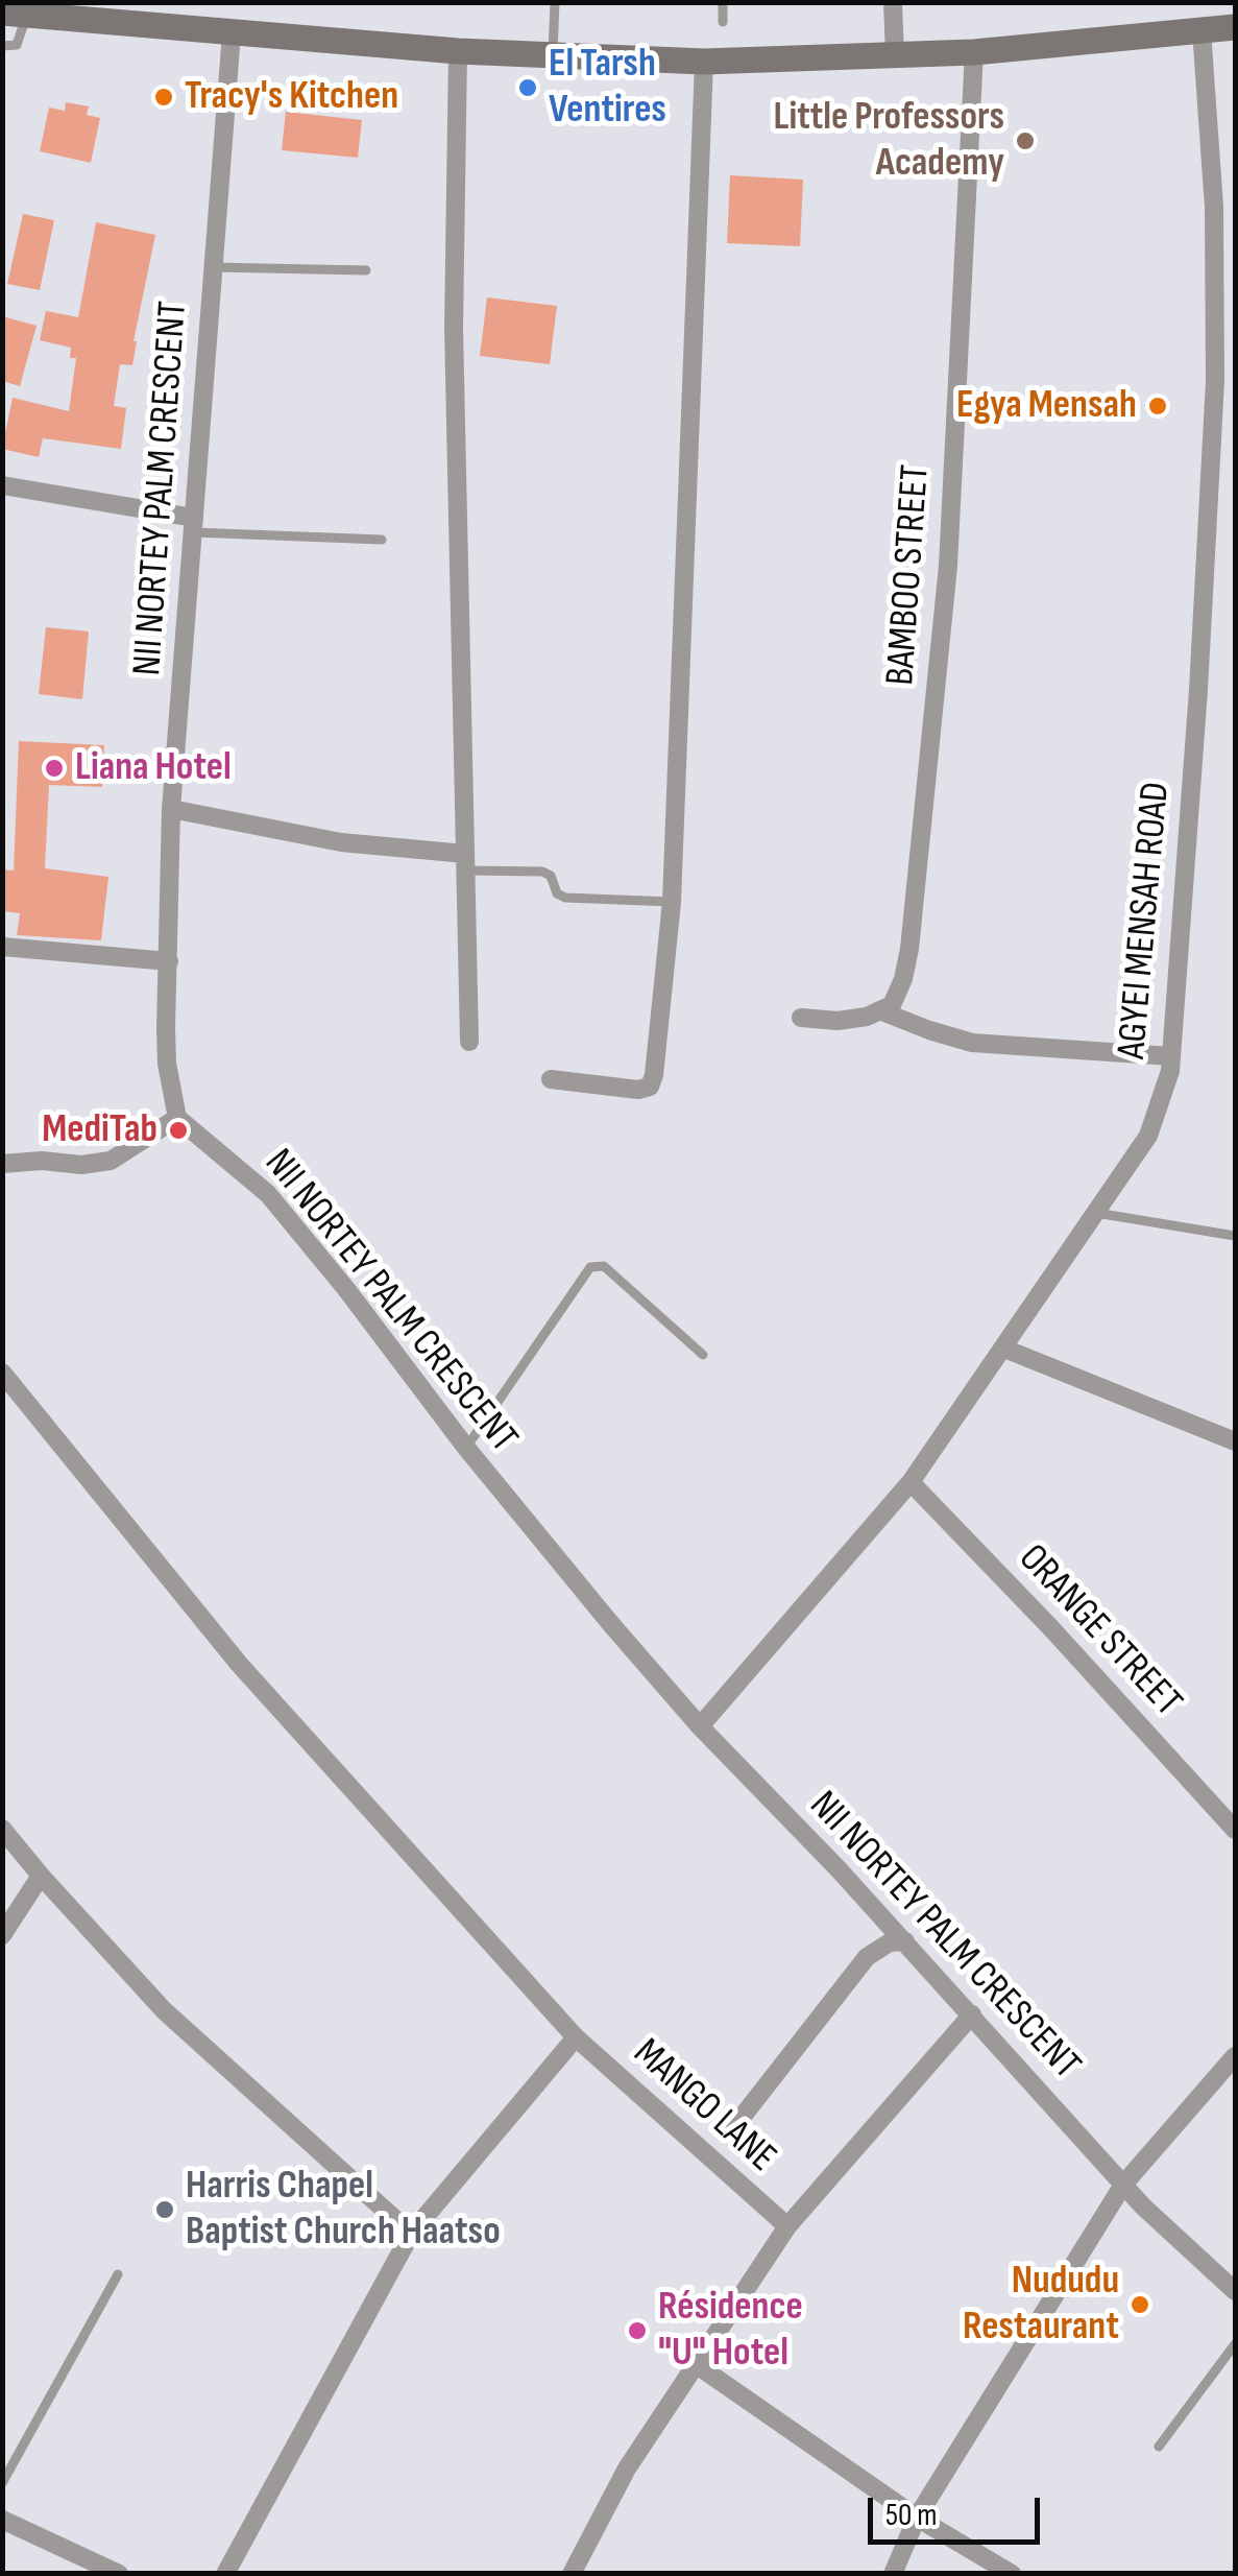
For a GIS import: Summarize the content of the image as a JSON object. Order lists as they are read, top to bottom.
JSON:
{
  "streets": {
    "street": [
      "NII NORTEY PALM CRESCENT",
      "BAMBOO STREET",
      "AGYEI MENSAH ROAD",
      "ORANGE STREET",
      "MANGO LANE"
    ]
  },
  "crossings": [
    ["NII NORTEY PALM CRESCENT", "AGYEI MENSAH ROAD"],
    ["AGYEI MENSAH ROAD", "ORANGE STREET"]
  ],
  "places": [
    "El Tarsh Ventires",
    "Tracy's Kitchen",
    "Little Professors Academy",
    "Egya Mensah",
    "Liana Hotel",
    "MediTab",
    "Harris Chapel Baptist Church Haatso",
    "Nududu Restaurant",
    "Résidence \"U\" Hotel"
  ],
  "scale_bar": "50 m"
}
